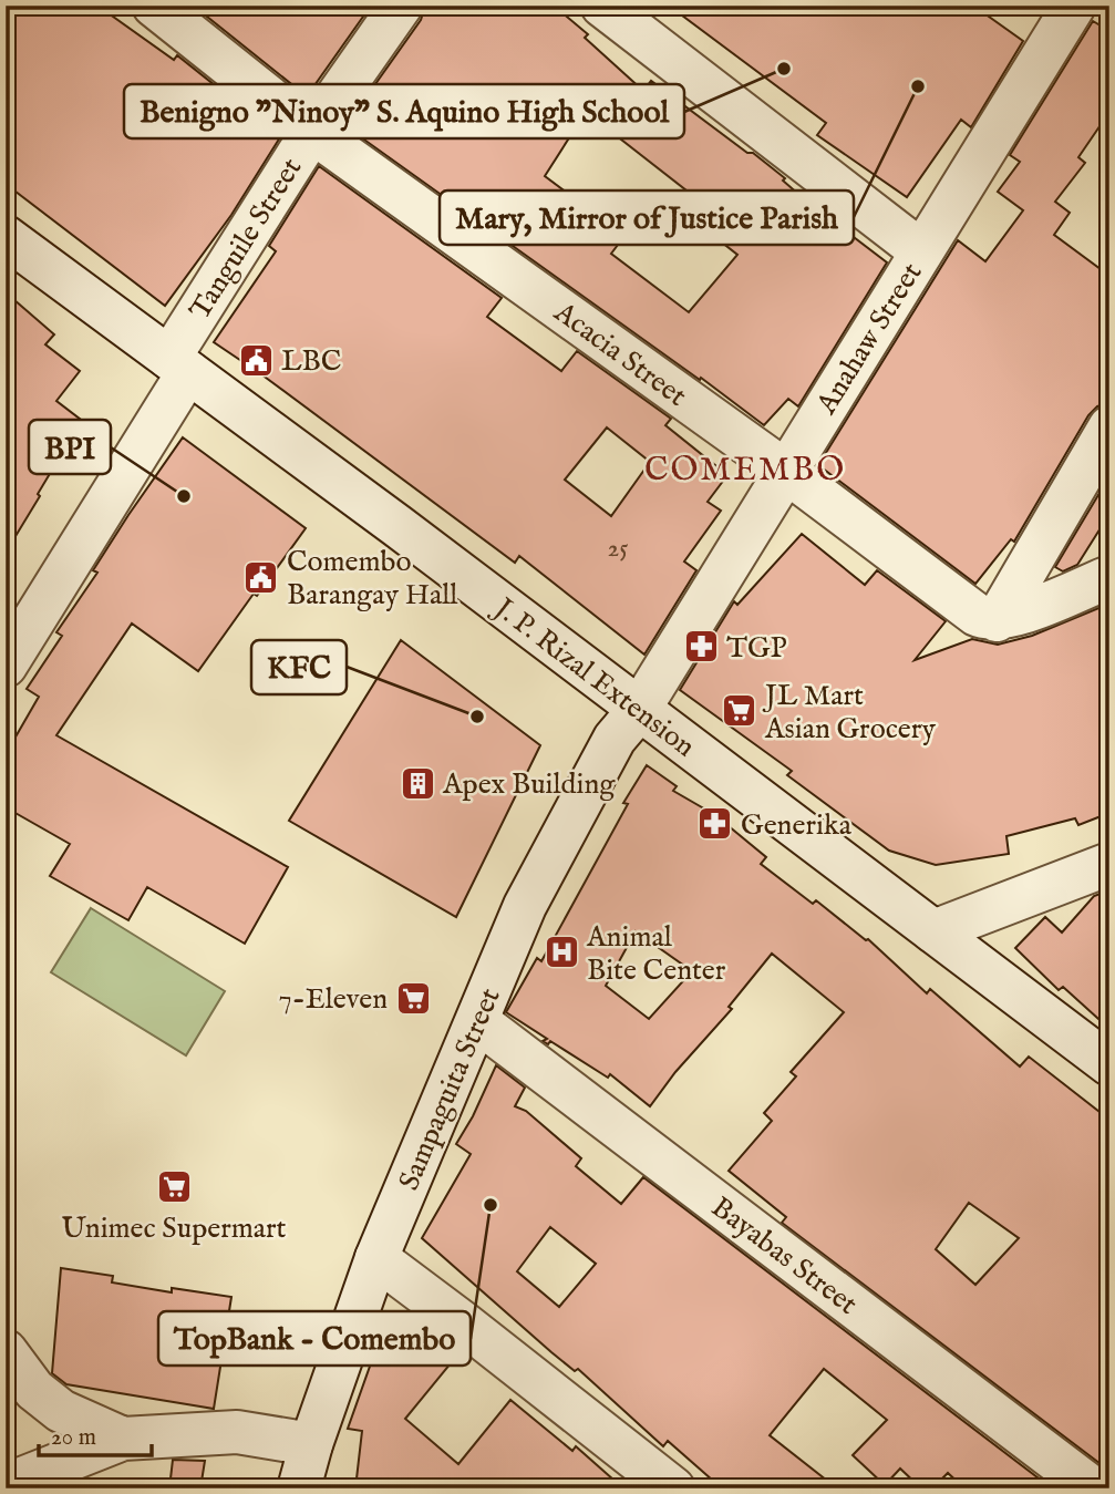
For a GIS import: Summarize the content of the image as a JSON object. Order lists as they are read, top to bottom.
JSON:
{
  "streets": {
    "street": [
      "Tanguile Street",
      "Anahaw Street",
      "Acacia Street",
      "J. P. Rizal Extension",
      "Sampaguita Street",
      "Bayabas Street"
    ]
  },
  "crossings": [
    ["Tanguile Street", "Acacia Street"],
    ["Tanguile Street", "J. P. Rizal Extension"],
    ["Anahaw Street", "Acacia Street"],
    ["Anahaw Street", "J. P. Rizal Extension"],
    ["Anahaw Street", "Sampaguita Street"],
    ["J. P. Rizal Extension", "Sampaguita Street"],
    ["Sampaguita Street", "Bayabas Street"]
  ],
  "districts": ["COMEMBO"],
  "places": {
    "other": [
      "Benigno \"Ninoy\" S. Aquino High School",
      "Mary, Mirror of Justice Parish",
      "BPI",
      "KFC",
      "TopBank - Comembo"
    ],
    "public building": ["LBC", "Comembo Barangay Hall"],
    "pharmacy": ["TGP", "Generika"],
    "supermarket": ["JL Mart Asian Grocery", "7-Eleven", "Unimec Supermart"],
    "building": ["Apex Building"],
    "hospital": ["Animal Bite Center"]
  },
  "house_numbers": ["25"],
  "scale_bar": "20 m"
}
